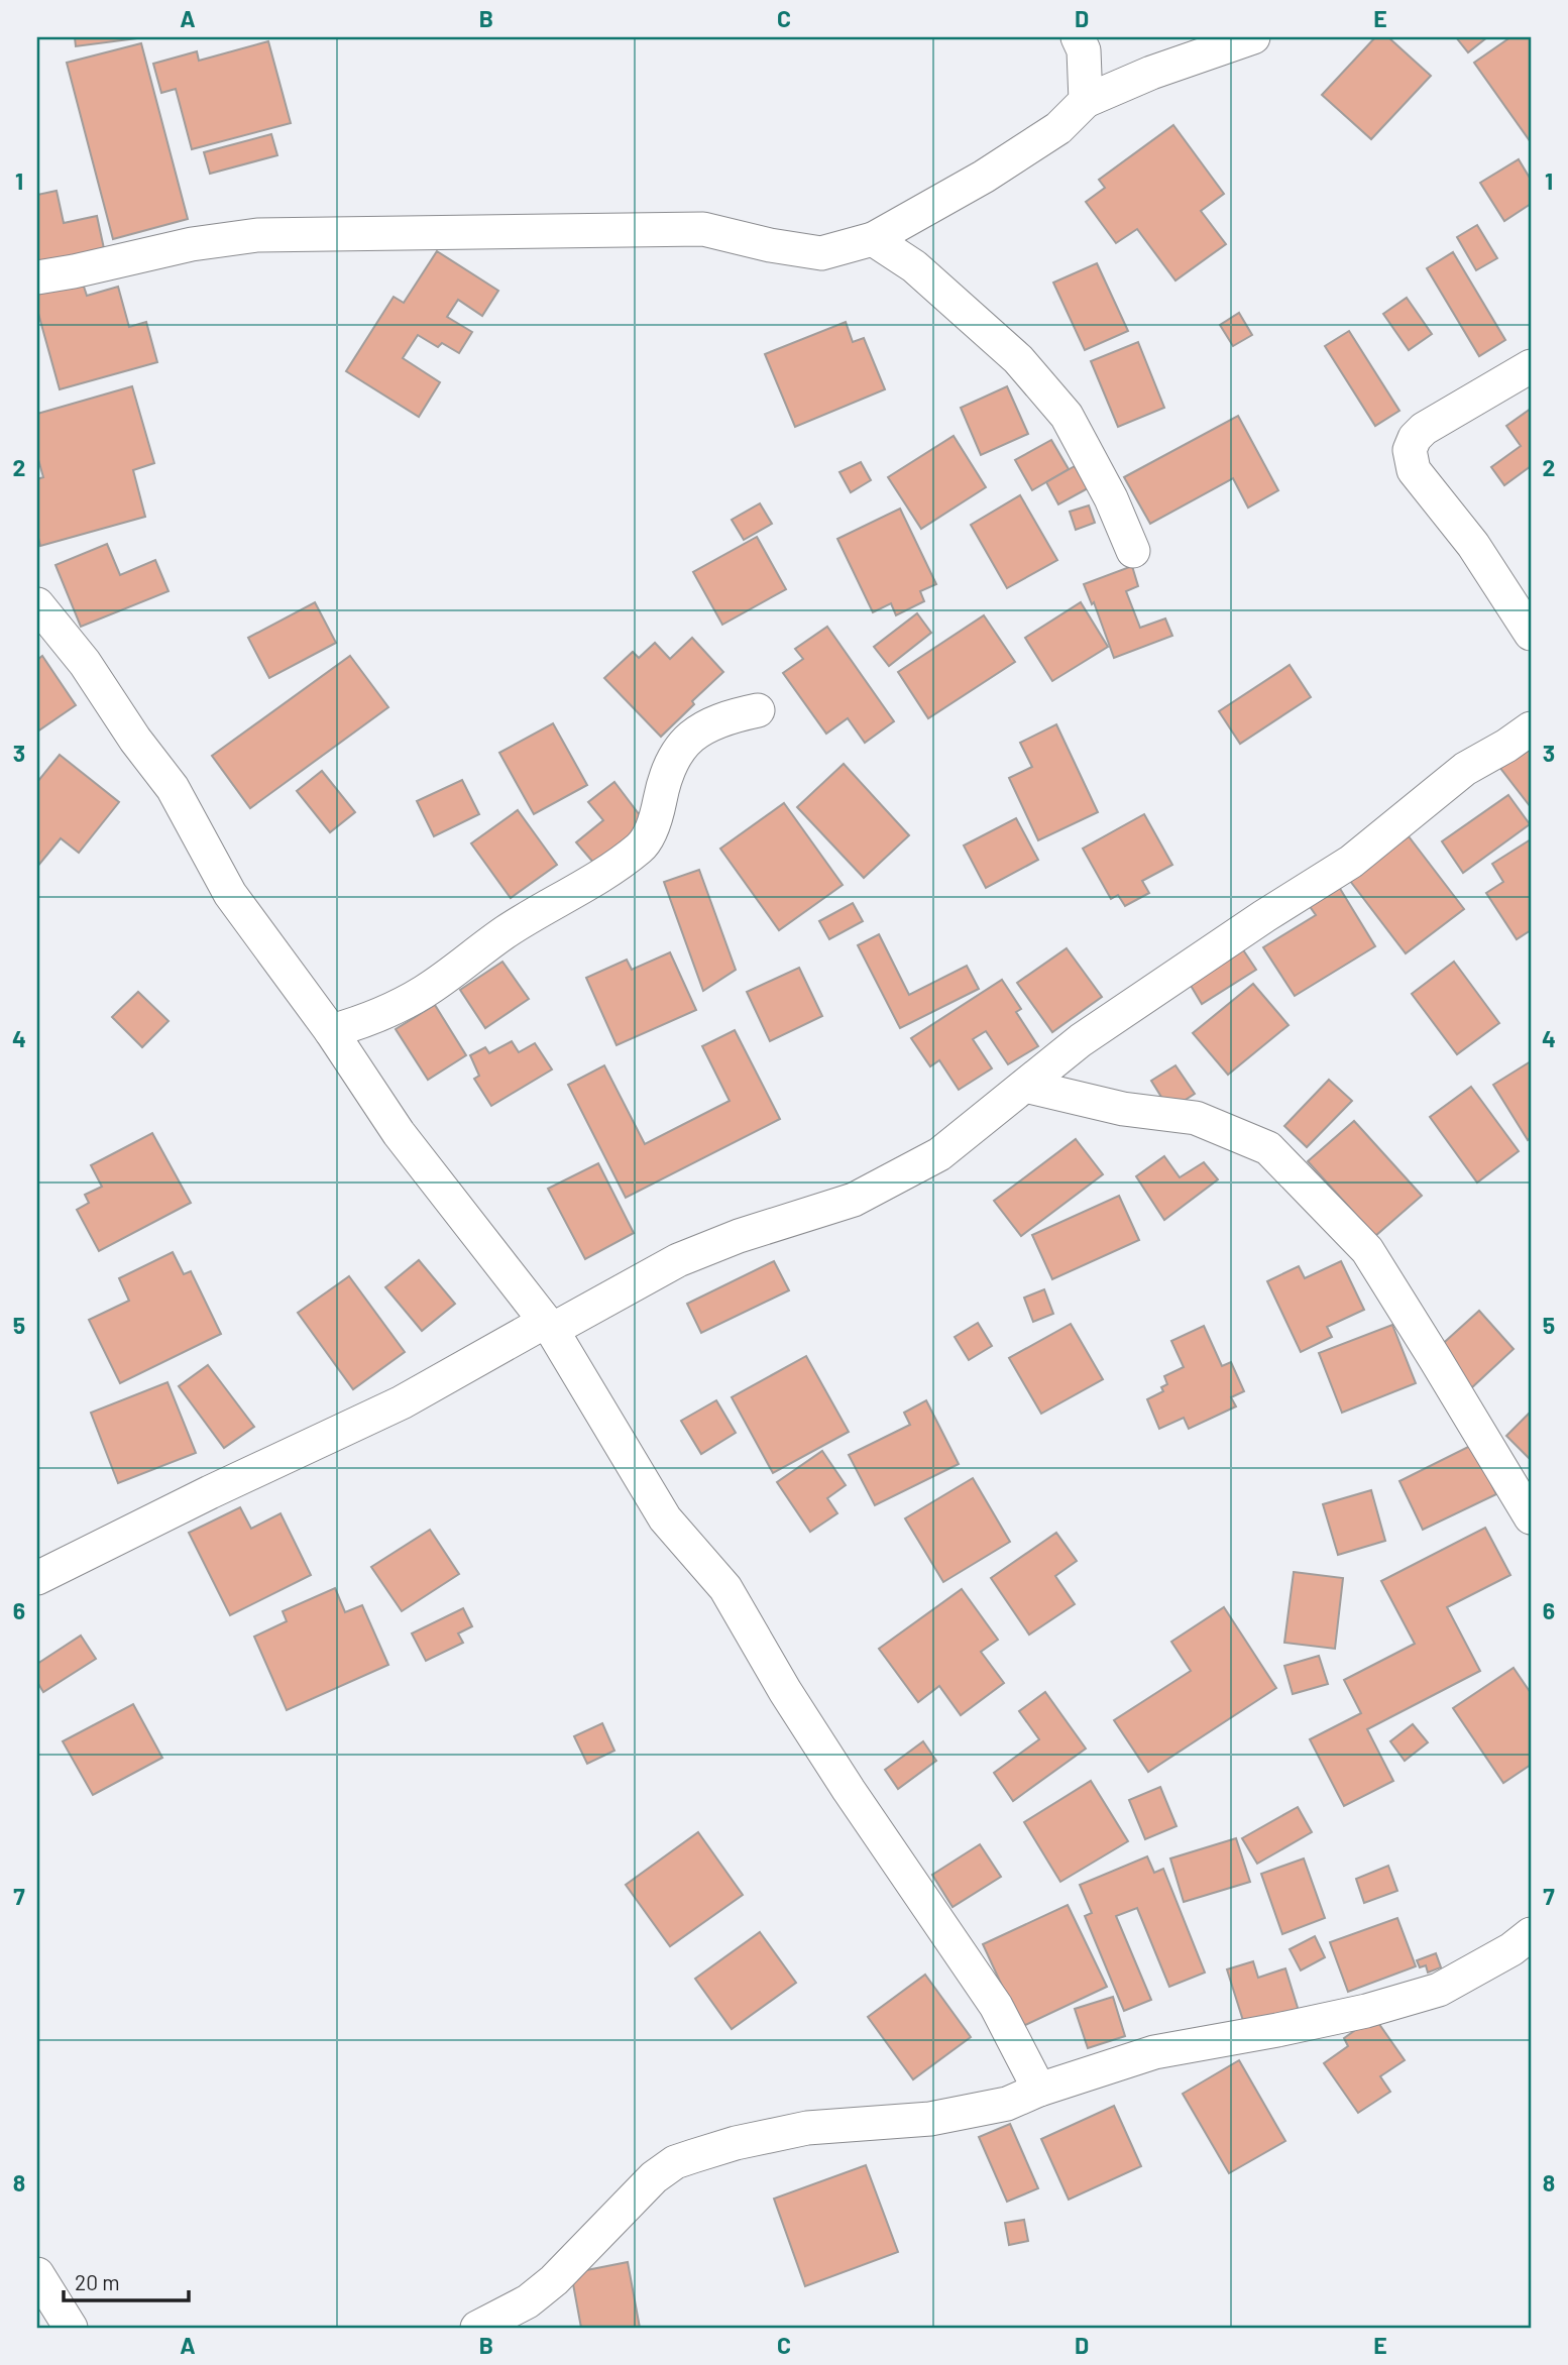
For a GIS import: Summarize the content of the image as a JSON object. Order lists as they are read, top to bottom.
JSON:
{
  "scale_bar": "20 m",
  "grid": {
    "columns": [
      "A",
      "B",
      "C",
      "D",
      "E"
    ],
    "rows": [
      "1",
      "2",
      "3",
      "4",
      "5",
      "6",
      "7",
      "8"
    ]
  }
}
